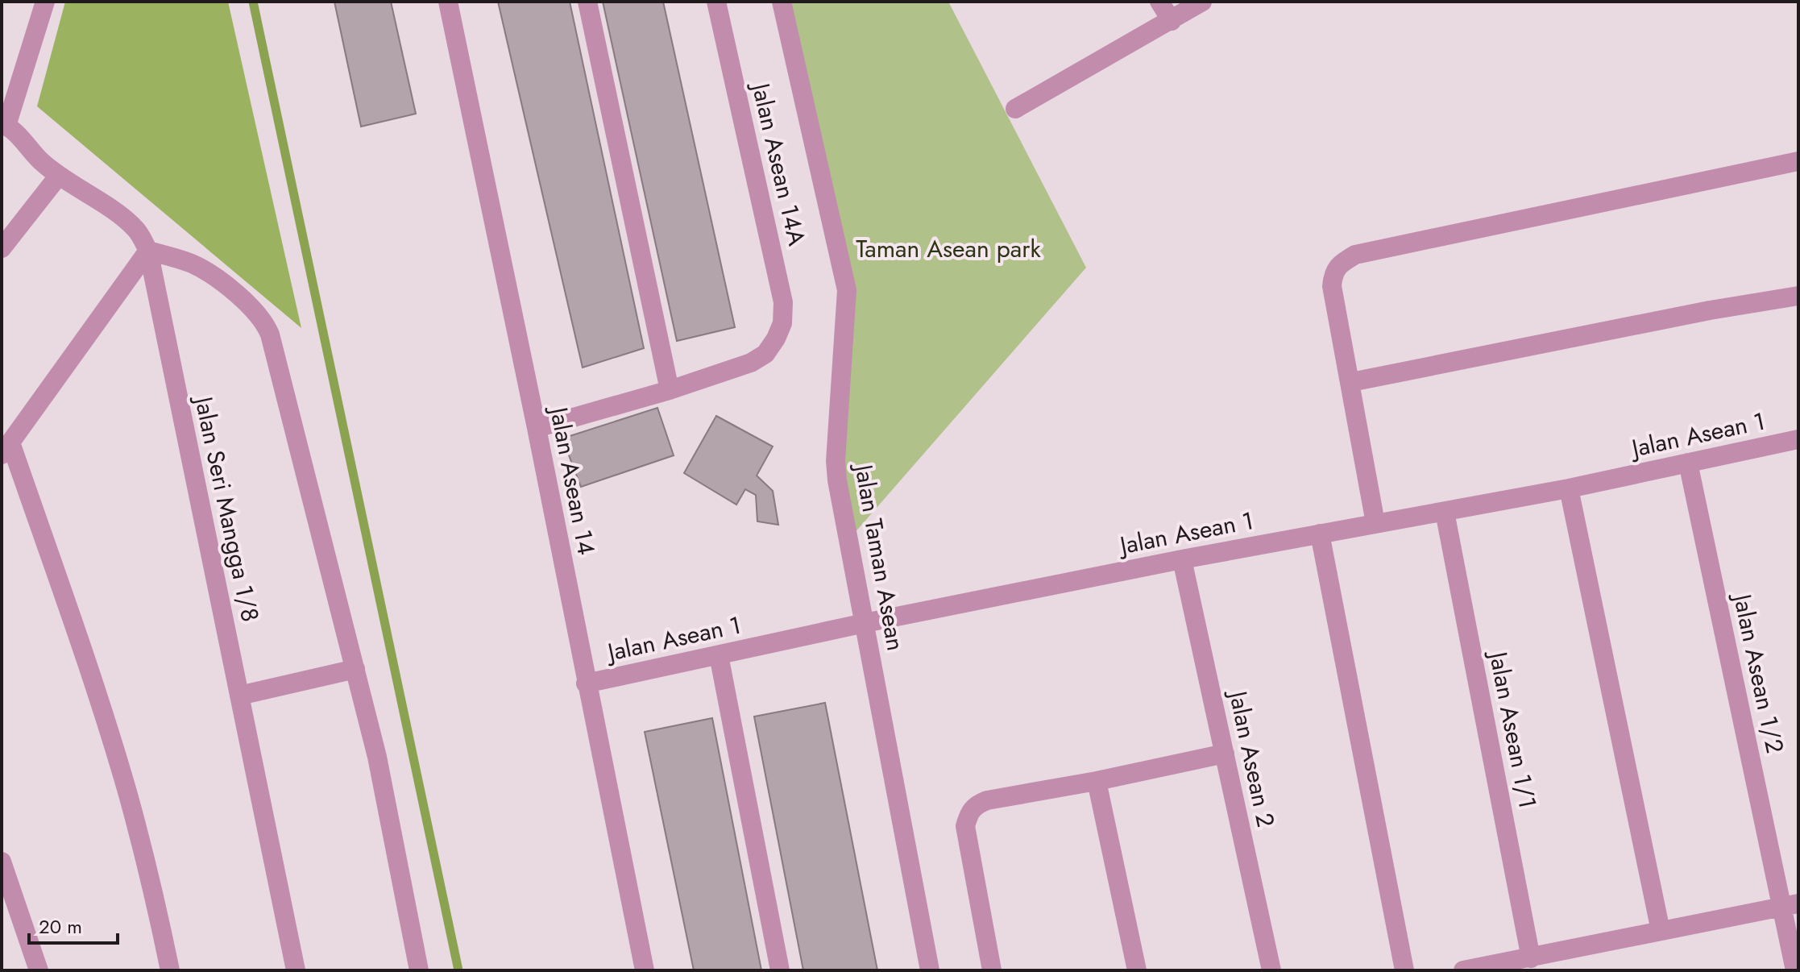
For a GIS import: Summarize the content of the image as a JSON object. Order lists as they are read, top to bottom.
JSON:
{
  "streets": {
    "street": [
      "Jalan Asean 14A",
      "Jalan Asean 1",
      "Jalan Asean 14",
      "Jalan Seri Mangga 1/8",
      "Jalan Taman Asean",
      "Jalan Asean 1/2",
      "Jalan Asean 1/1",
      "Jalan Asean 2"
    ]
  },
  "crossings": [
    ["Jalan Asean 1", "Jalan Asean 14"],
    ["Jalan Asean 1", "Jalan Taman Asean"],
    ["Jalan Asean 1", "Jalan Asean 1/2"],
    ["Jalan Asean 1", "Jalan Asean 1/1"],
    ["Jalan Asean 1", "Jalan Asean 2"]
  ],
  "parks": ["Taman Asean park"],
  "scale_bar": "20 m"
}
